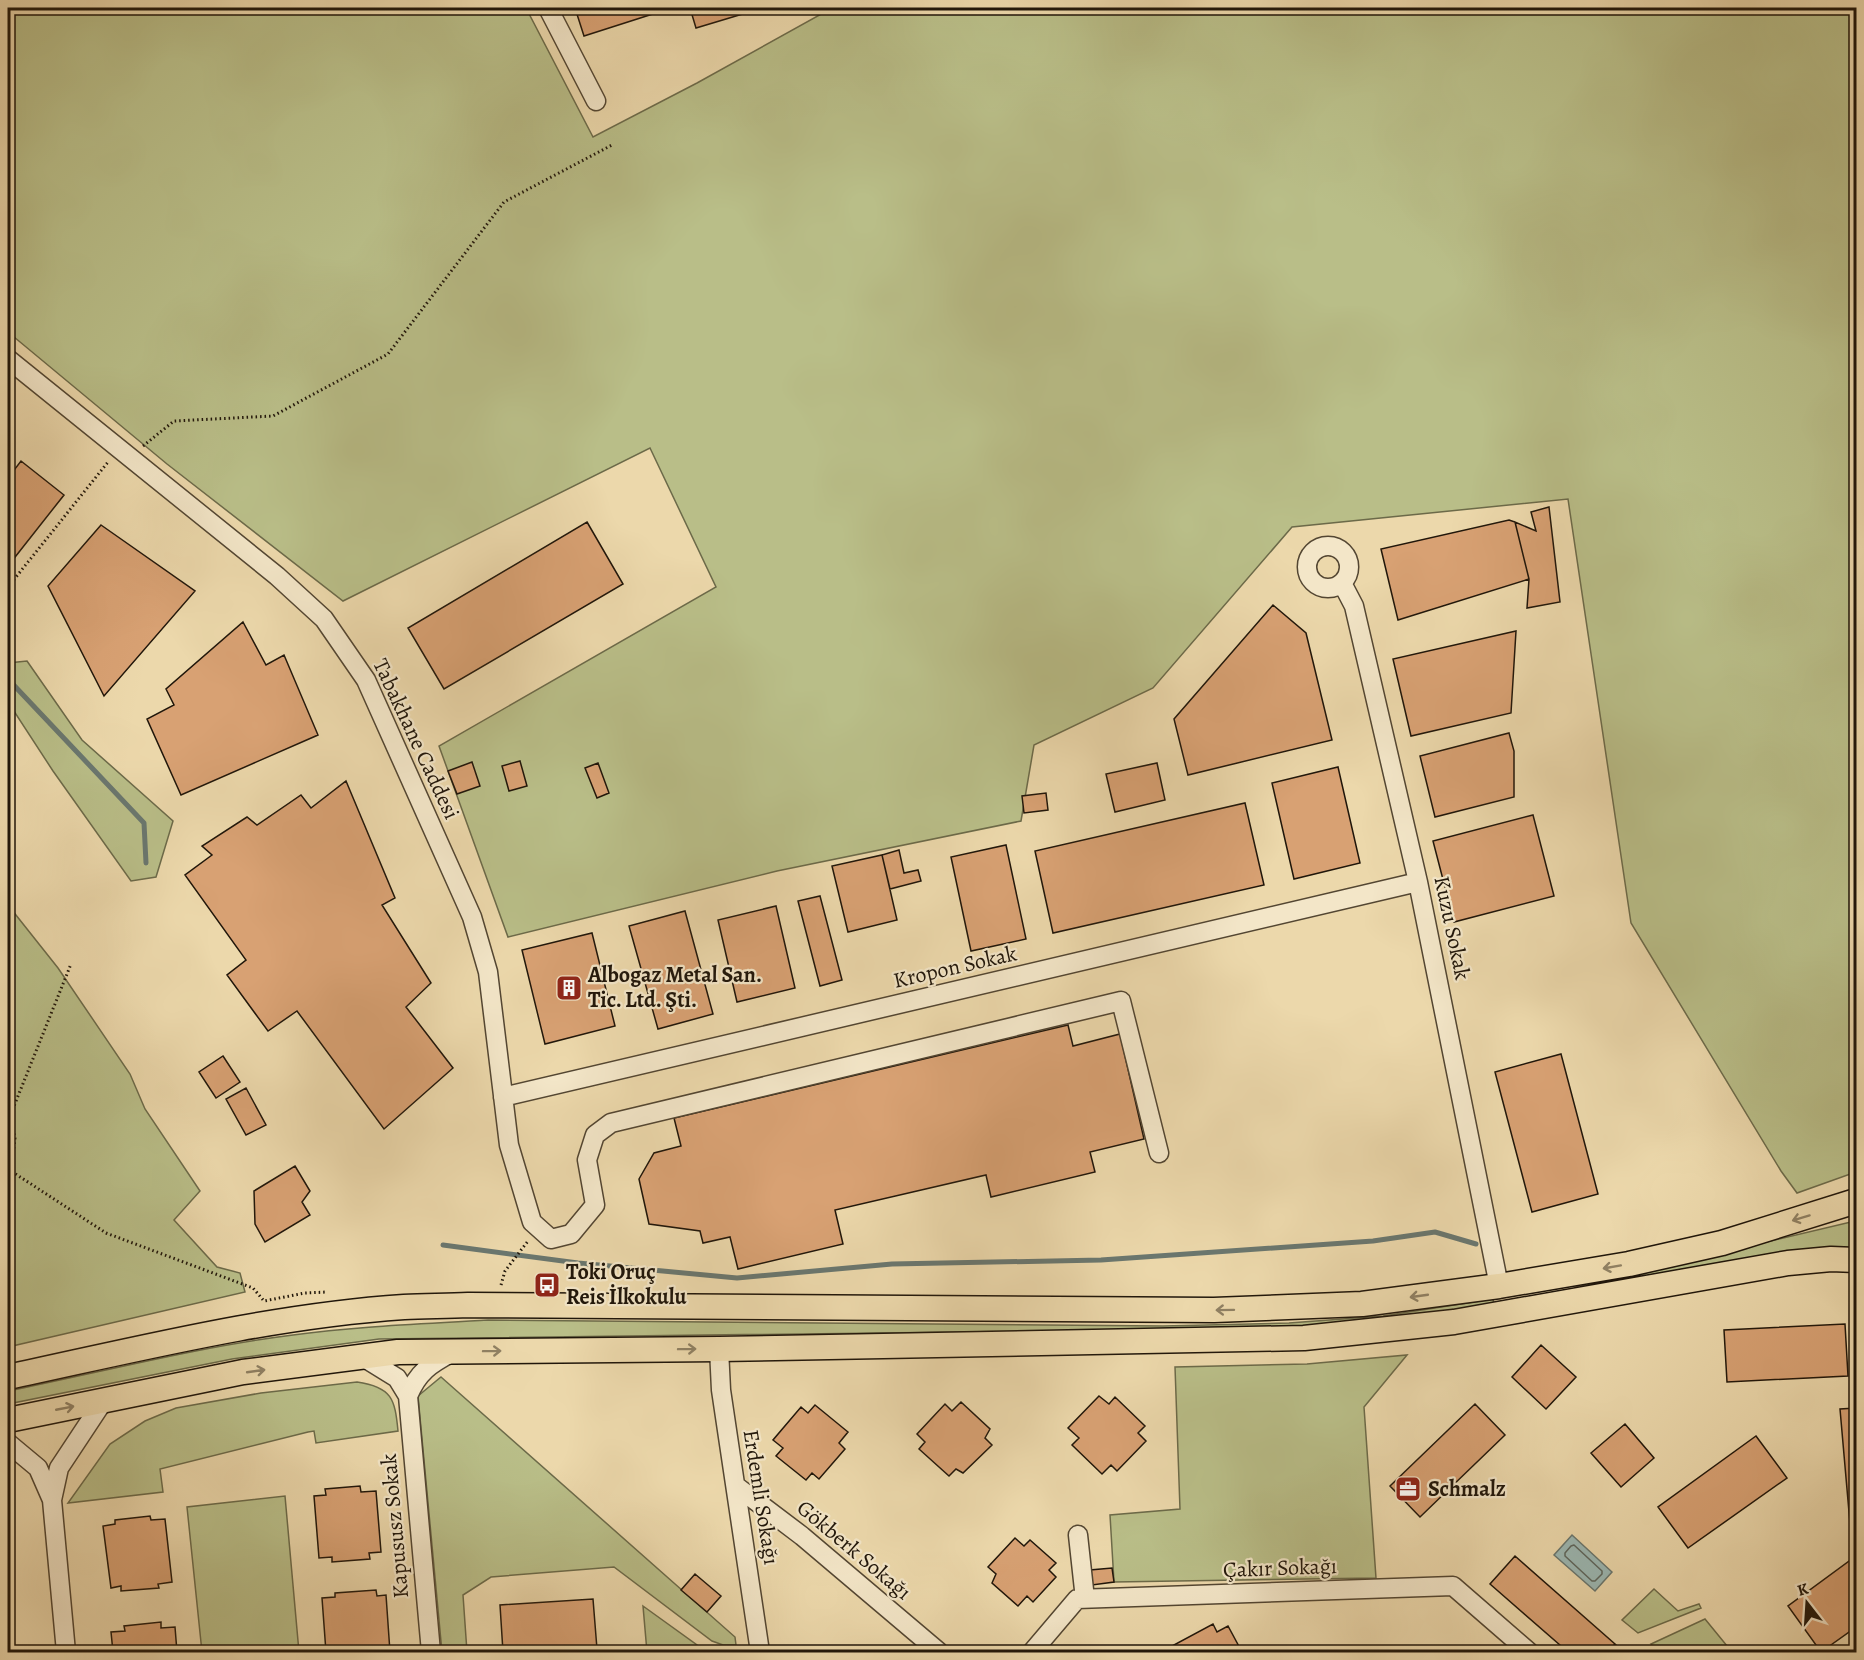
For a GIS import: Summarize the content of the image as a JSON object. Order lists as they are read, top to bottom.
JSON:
{
  "streets": {
    "street": [
      "Tabakhane Caddesi",
      "Kuzu Sokak",
      "Kropon Sokak",
      "Erdemli Sokağı",
      "Kapususz Sokak",
      "Gökberk Sokağı",
      "Çakır Sokağı"
    ]
  },
  "crossings": [
    ["Tabakhane Caddesi", "Kropon Sokak"],
    ["Kuzu Sokak", "Kropon Sokak"],
    ["Erdemli Sokağı", "Gökberk Sokağı"]
  ],
  "places": {
    "building": ["Albogaz Metal San. Tic. Ltd. Şti."],
    "bus stop": ["Toki Oruç Reis İlkokulu"],
    "office": ["Schmalz"]
  },
  "north": "top"
}
